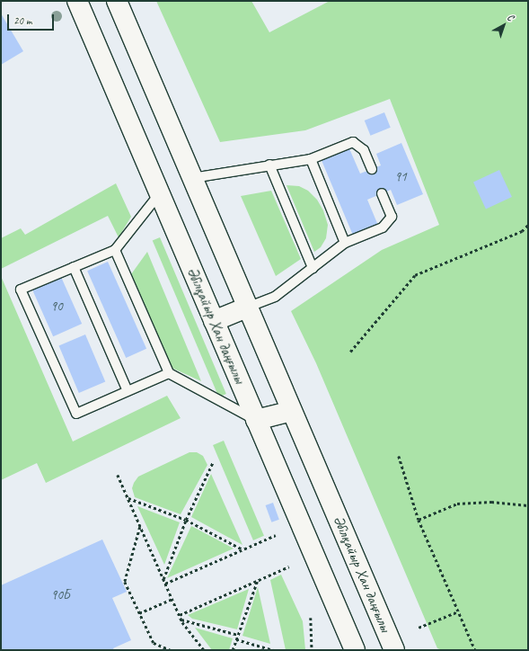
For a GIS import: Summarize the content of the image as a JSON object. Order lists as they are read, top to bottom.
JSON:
{
  "streets": {
    "main road": ["Әбілқайыр Хан даңғылы"]
  },
  "house_numbers": ["91", "90", "90Б"],
  "scale_bar": "20 m",
  "north": "top right"
}
